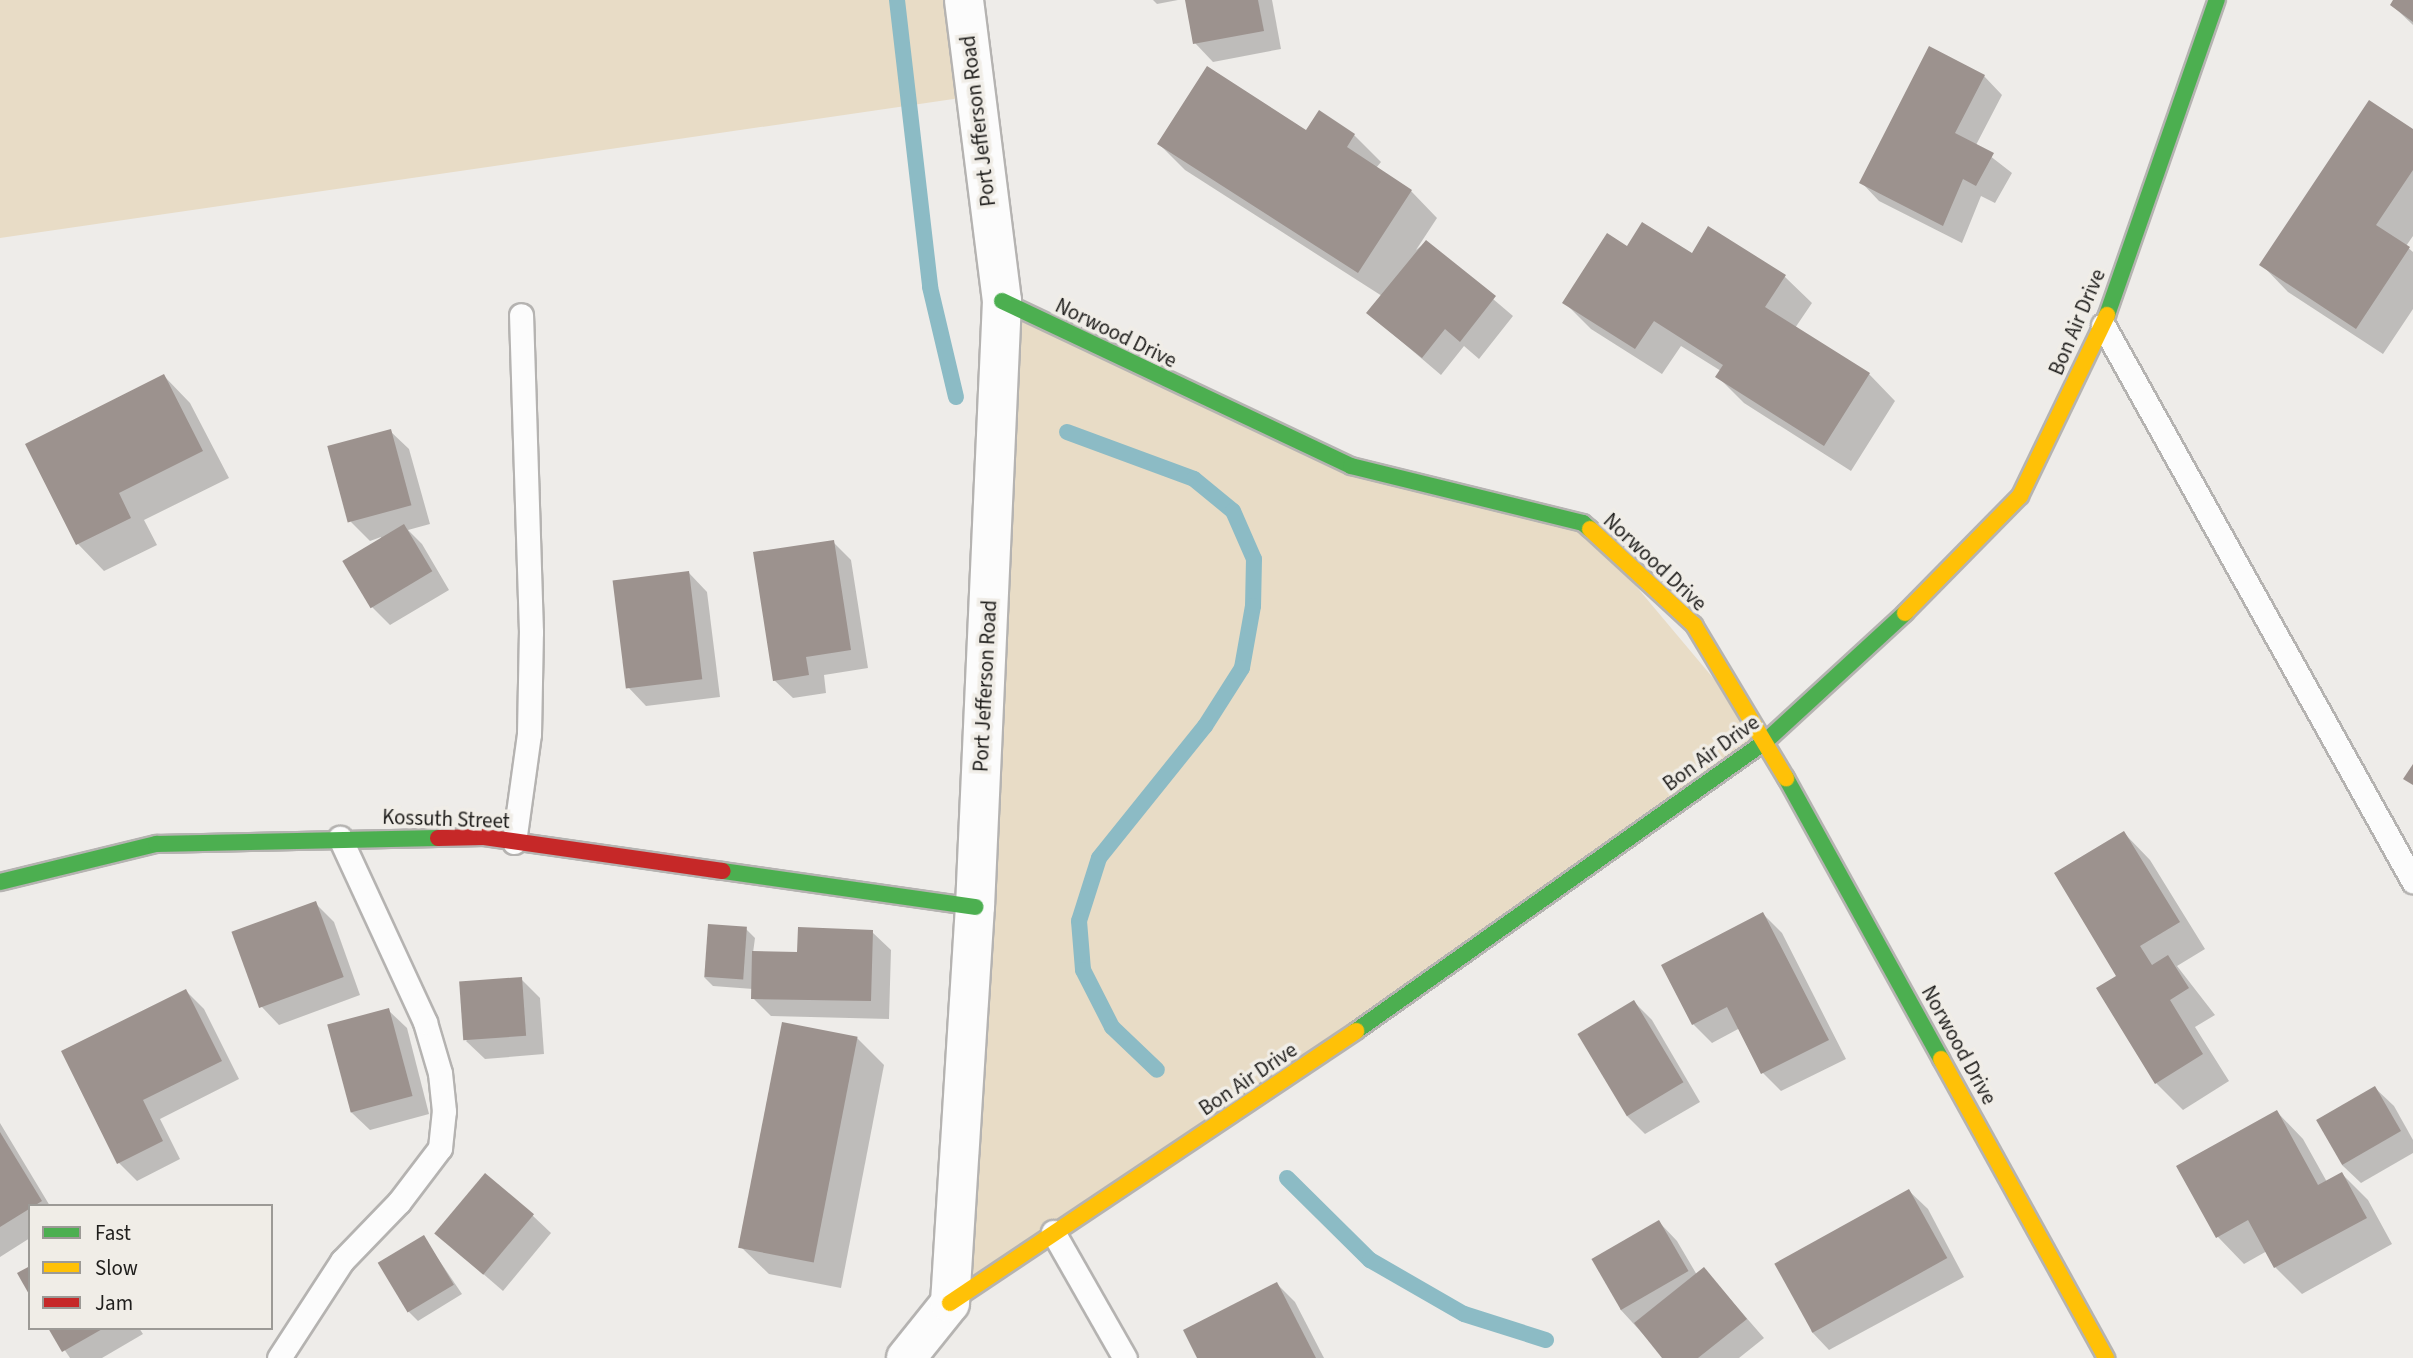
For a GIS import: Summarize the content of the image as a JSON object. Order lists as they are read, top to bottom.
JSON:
{
  "streets": {
    "street": [
      "Port Jefferson Road",
      "Bon Air Drive",
      "Norwood Drive",
      "Kossuth Street"
    ]
  },
  "crossings": [
    ["Port Jefferson Road", "Bon Air Drive"],
    ["Port Jefferson Road", "Norwood Drive"],
    ["Port Jefferson Road", "Kossuth Street"],
    ["Bon Air Drive", "Norwood Drive"]
  ],
  "legend": ["Fast", "Slow", "Jam"]
}
